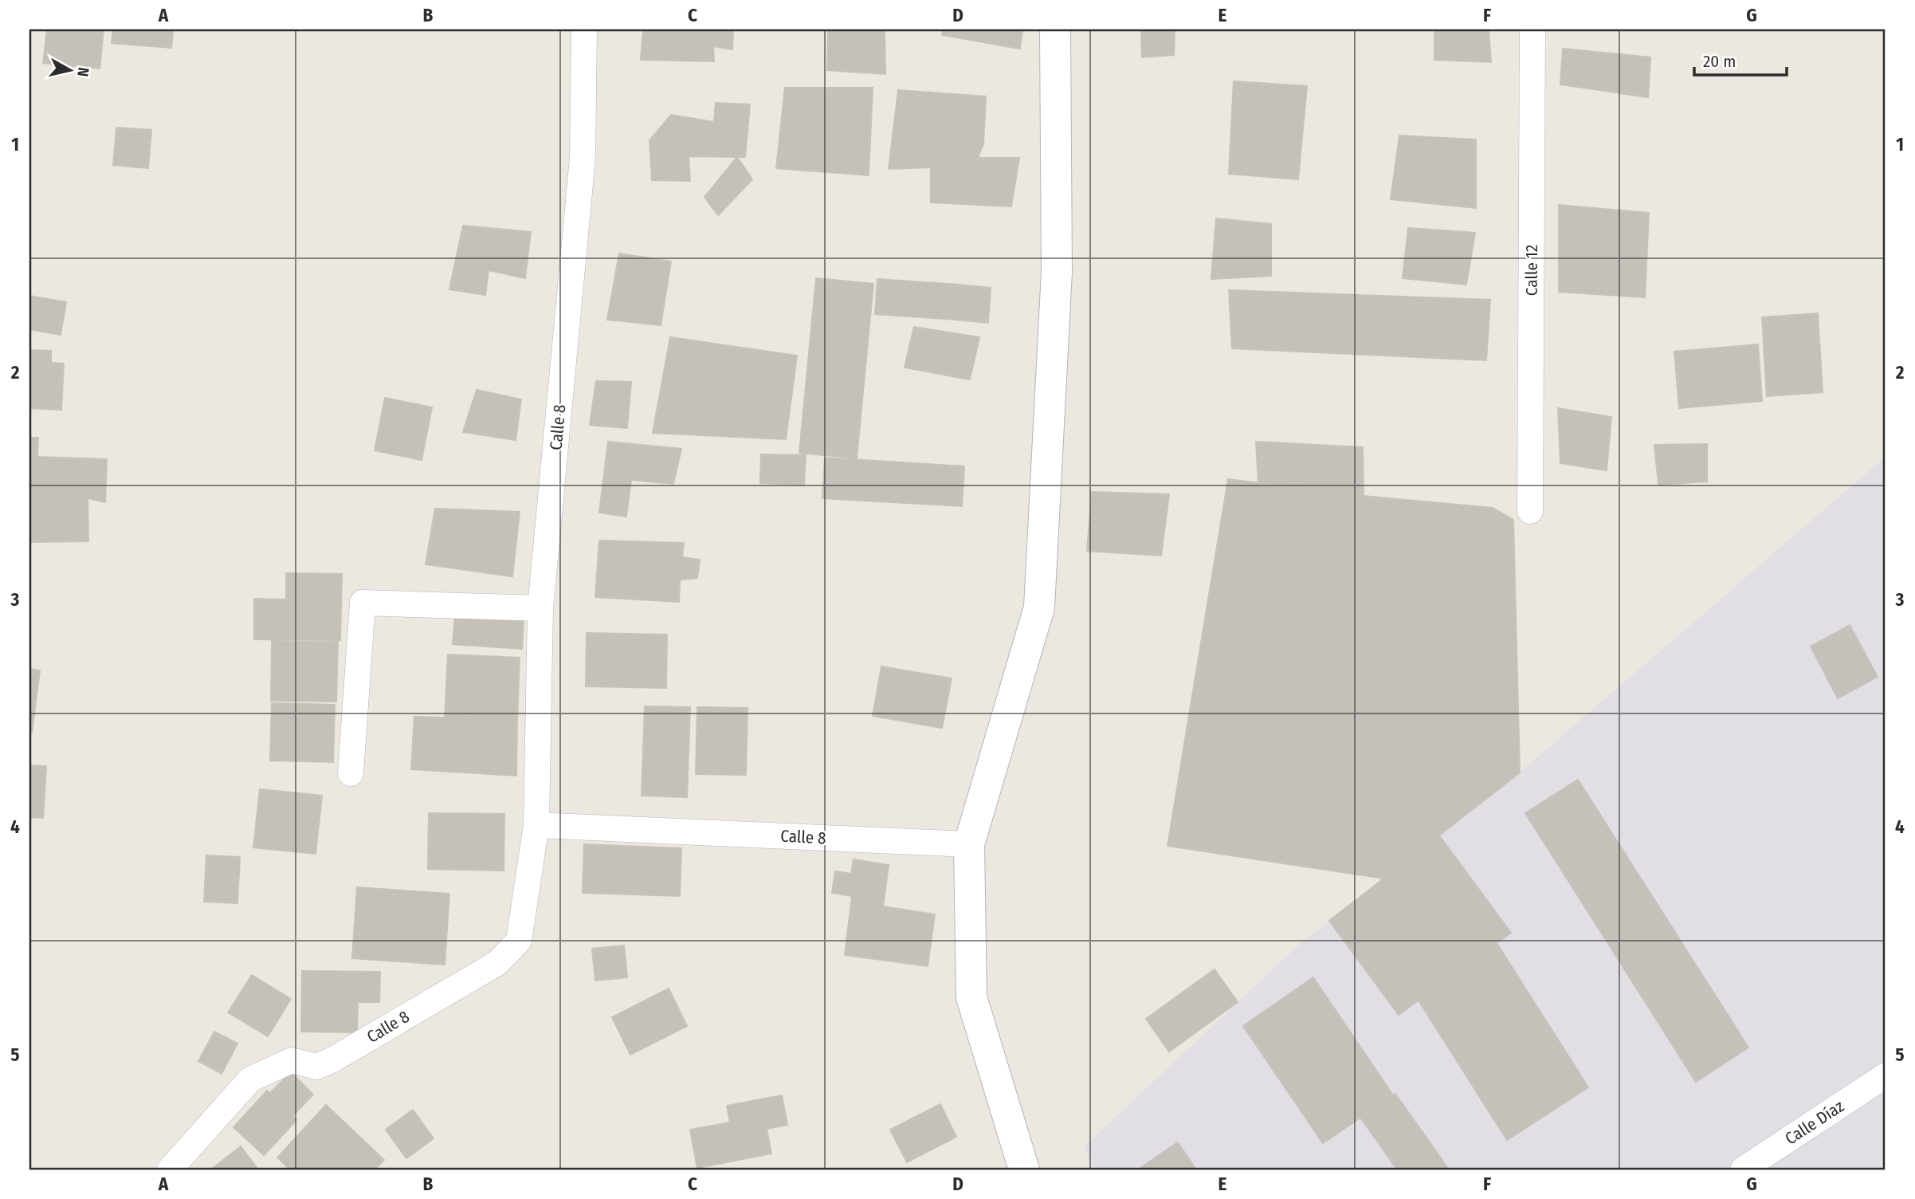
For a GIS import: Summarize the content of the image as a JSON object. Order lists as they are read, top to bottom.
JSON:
{
  "streets": {
    "street": ["Calle 12", "Calle 8", "Calle Díaz"]
  },
  "scale_bar": "20 m",
  "north": "right",
  "grid": {
    "columns": [
      "A",
      "B",
      "C",
      "D",
      "E",
      "F",
      "G"
    ],
    "rows": [
      "1",
      "2",
      "3",
      "4",
      "5"
    ]
  }
}
